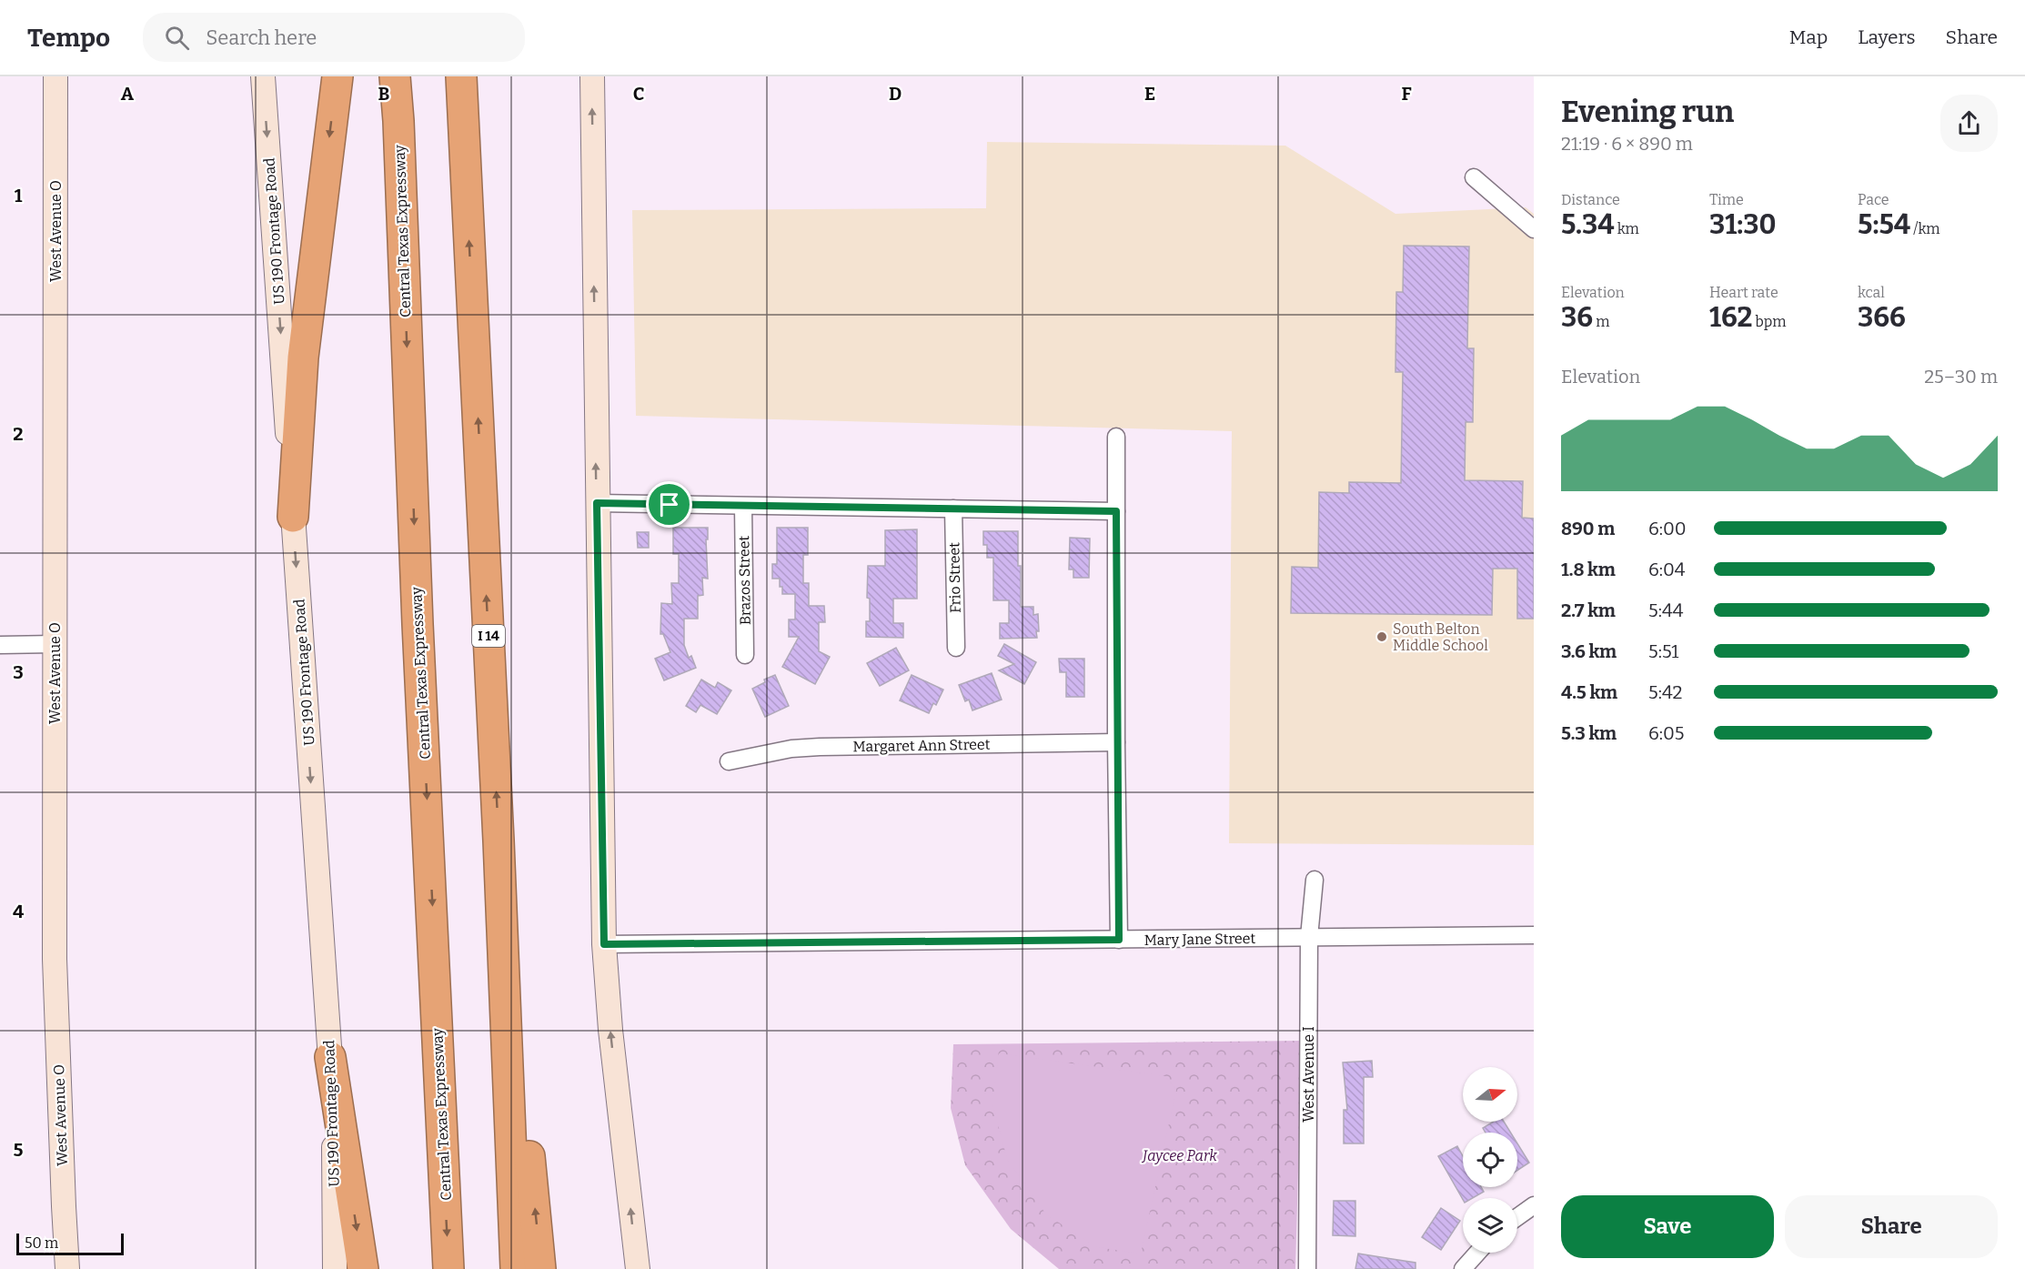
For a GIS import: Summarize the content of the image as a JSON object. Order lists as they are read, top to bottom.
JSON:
{
  "streets": {
    "highway": ["Central Texas Expressway", "I 14"],
    "main road": ["West Avenue O", "US 190 Frontage Road"],
    "street": [
      "Frio Street",
      "Brazos Street",
      "Margaret Ann Street",
      "Mary Jane Street",
      "West Avenue I"
    ]
  },
  "crossings": [
    ["Mary Jane Street", "West Avenue I"]
  ],
  "one_way": ["US 190 Frontage Road"],
  "parks": ["Jaycee Park"],
  "places": ["South Belton Middle School"],
  "scale_bar": "50 m",
  "north": "right",
  "page": {
    "header": "Tempo",
    "search": "Search here",
    "nav": ["Map", "Layers", "Share"],
    "heading": ["Evening run", "21:19 · 6 × 890 m"],
    "stats": [
      ["Distance", "5.34 km"],
      ["Time", "31:30"],
      ["Pace", "5:54 /km"],
      ["Elevation", "36 m"],
      ["Heart rate", "162 bpm"],
      ["kcal", "366"]
    ],
    "chart": ["Elevation", "25–30 m"],
    "list": [
      {
        "name": "890 m",
        "note": "6:00"
      },
      {
        "name": "1.8 km",
        "note": "6:04"
      },
      {
        "name": "2.7 km",
        "note": "5:44"
      },
      {
        "name": "3.6 km",
        "note": "5:51"
      },
      {
        "name": "4.5 km",
        "note": "5:42"
      },
      {
        "name": "5.3 km",
        "note": "6:05"
      }
    ],
    "buttons": ["Save", "Share"],
    "scale": "50 m"
  },
  "grid": {
    "columns": [
      "A",
      "B",
      "C",
      "D",
      "E",
      "F"
    ],
    "rows": [
      "1",
      "2",
      "3",
      "4",
      "5"
    ]
  }
}
